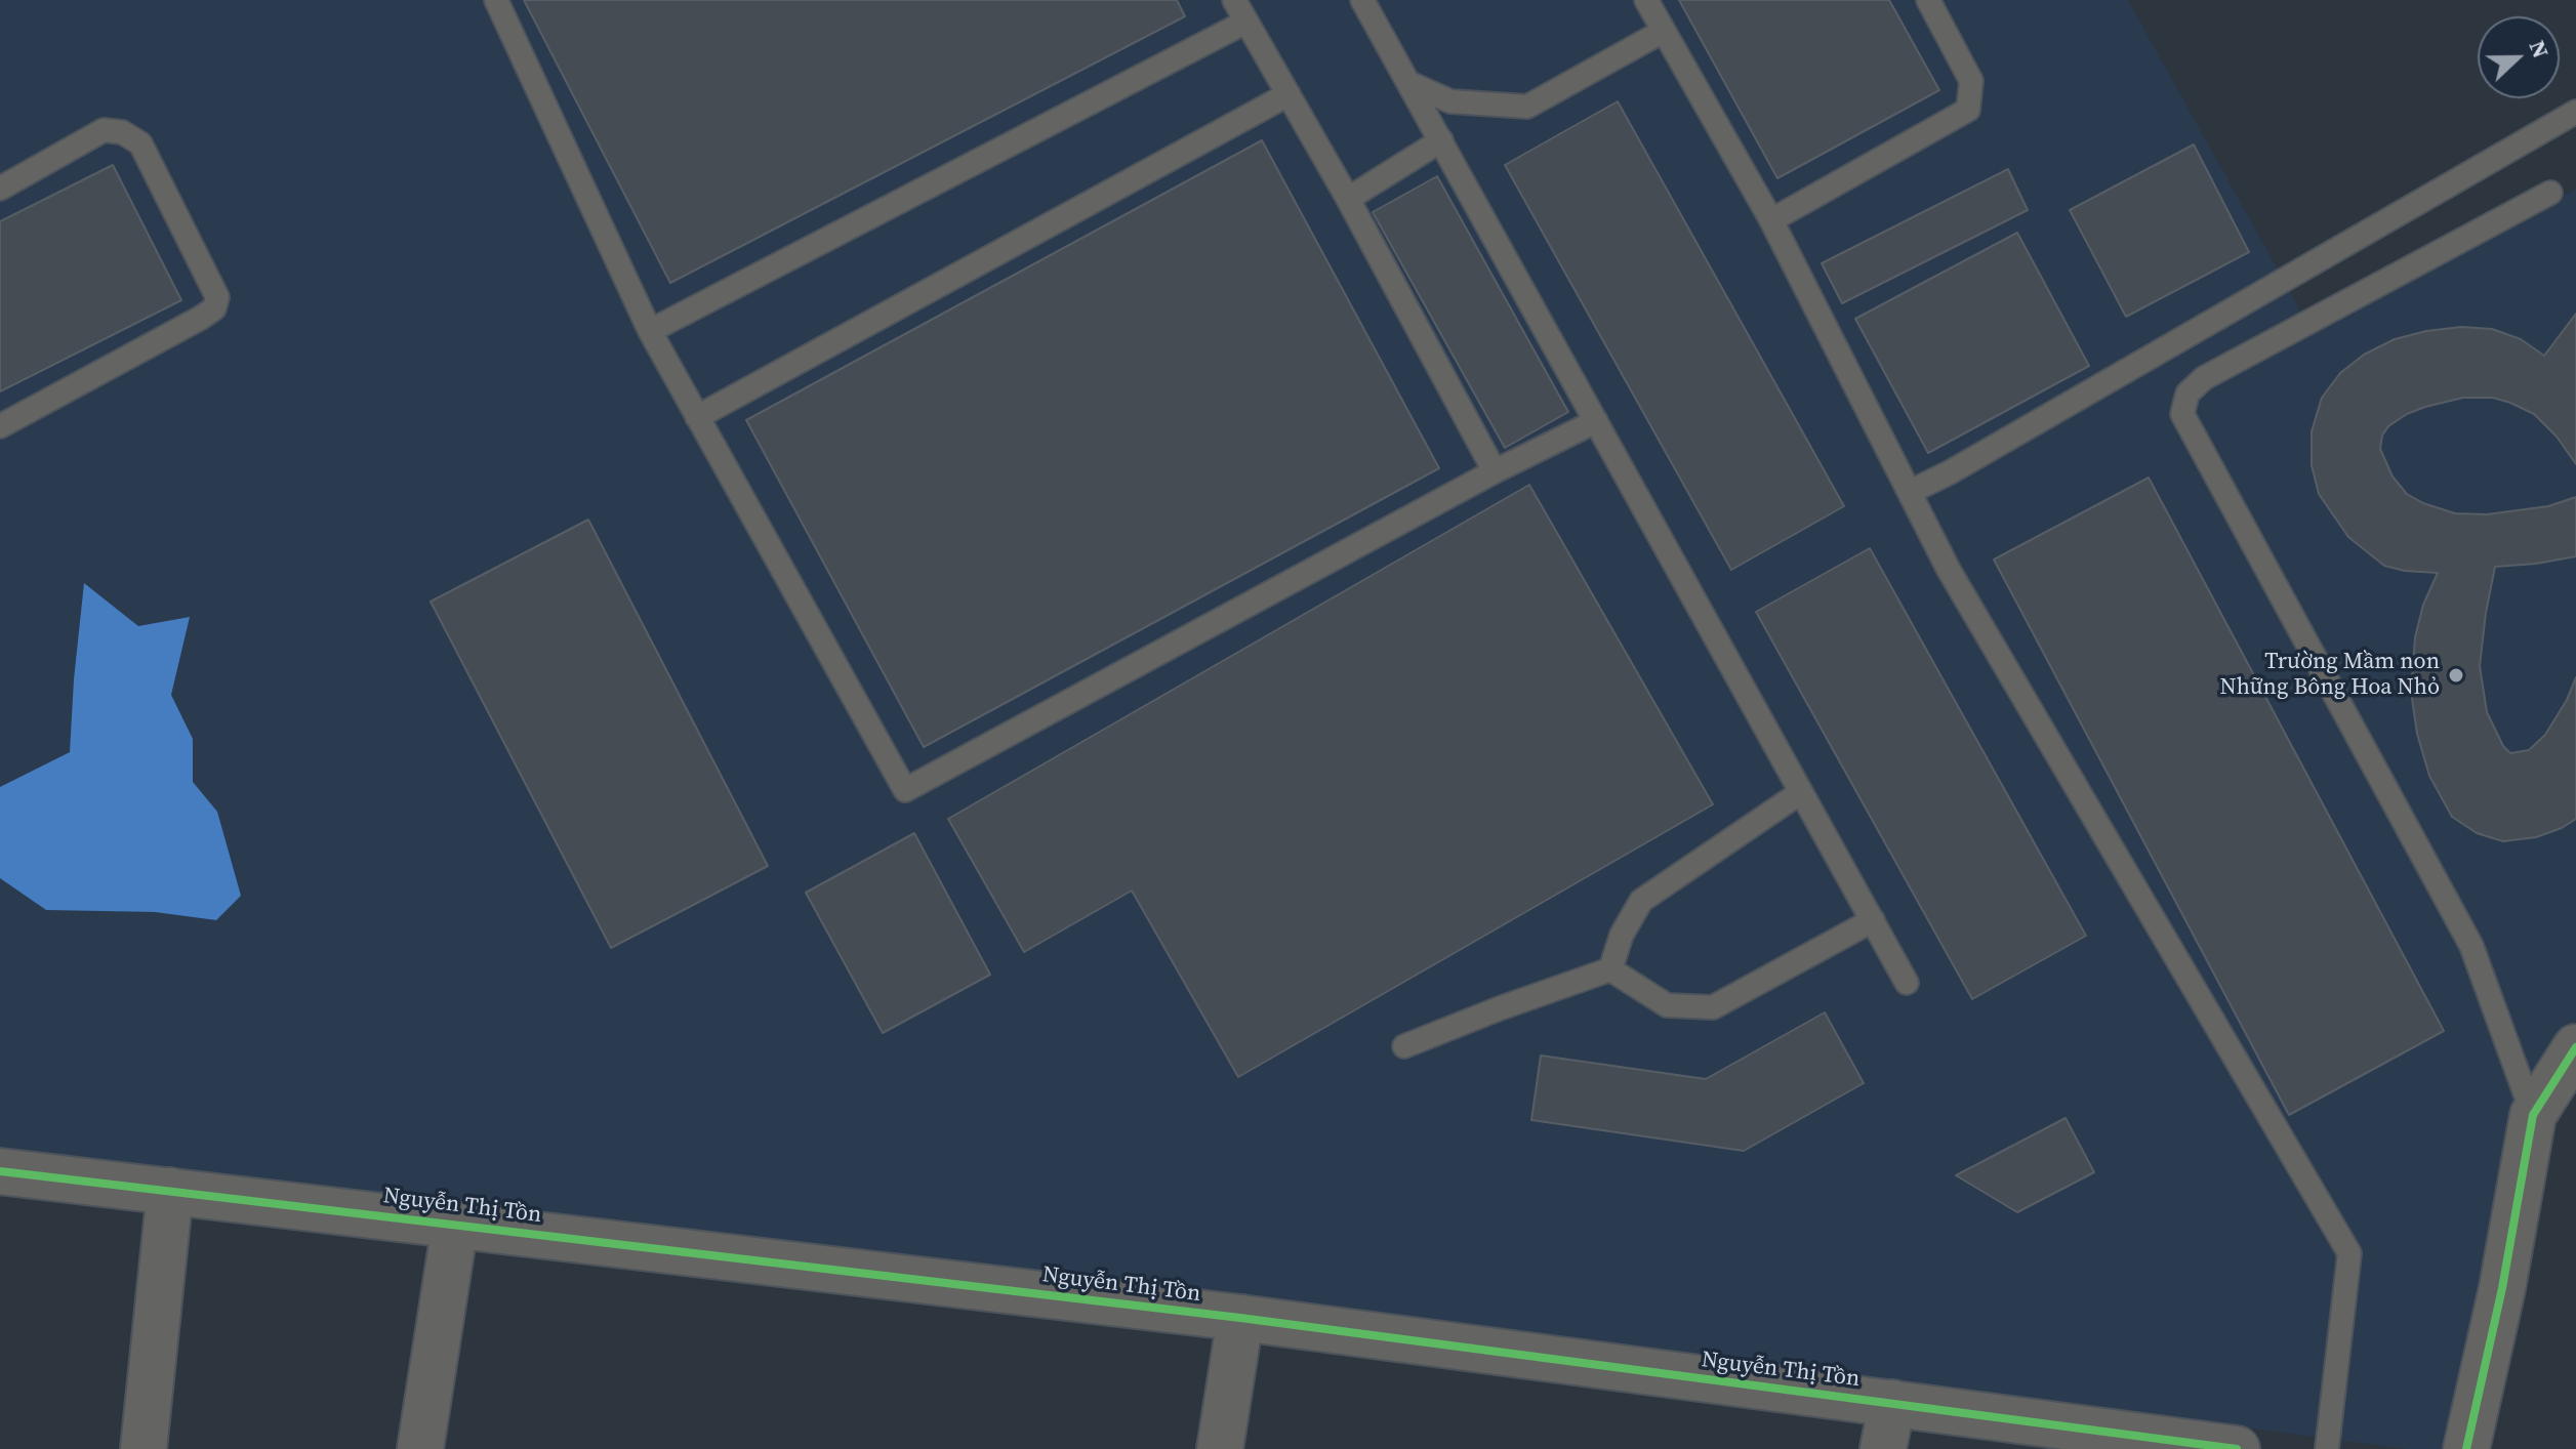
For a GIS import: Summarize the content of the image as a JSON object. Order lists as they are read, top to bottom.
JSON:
{
  "streets": {
    "street": ["Nguyễn Thị Tồn"]
  },
  "places": ["Trường Mầm non Những Bông Hoa Nhỏ"],
  "north": "right"
}
